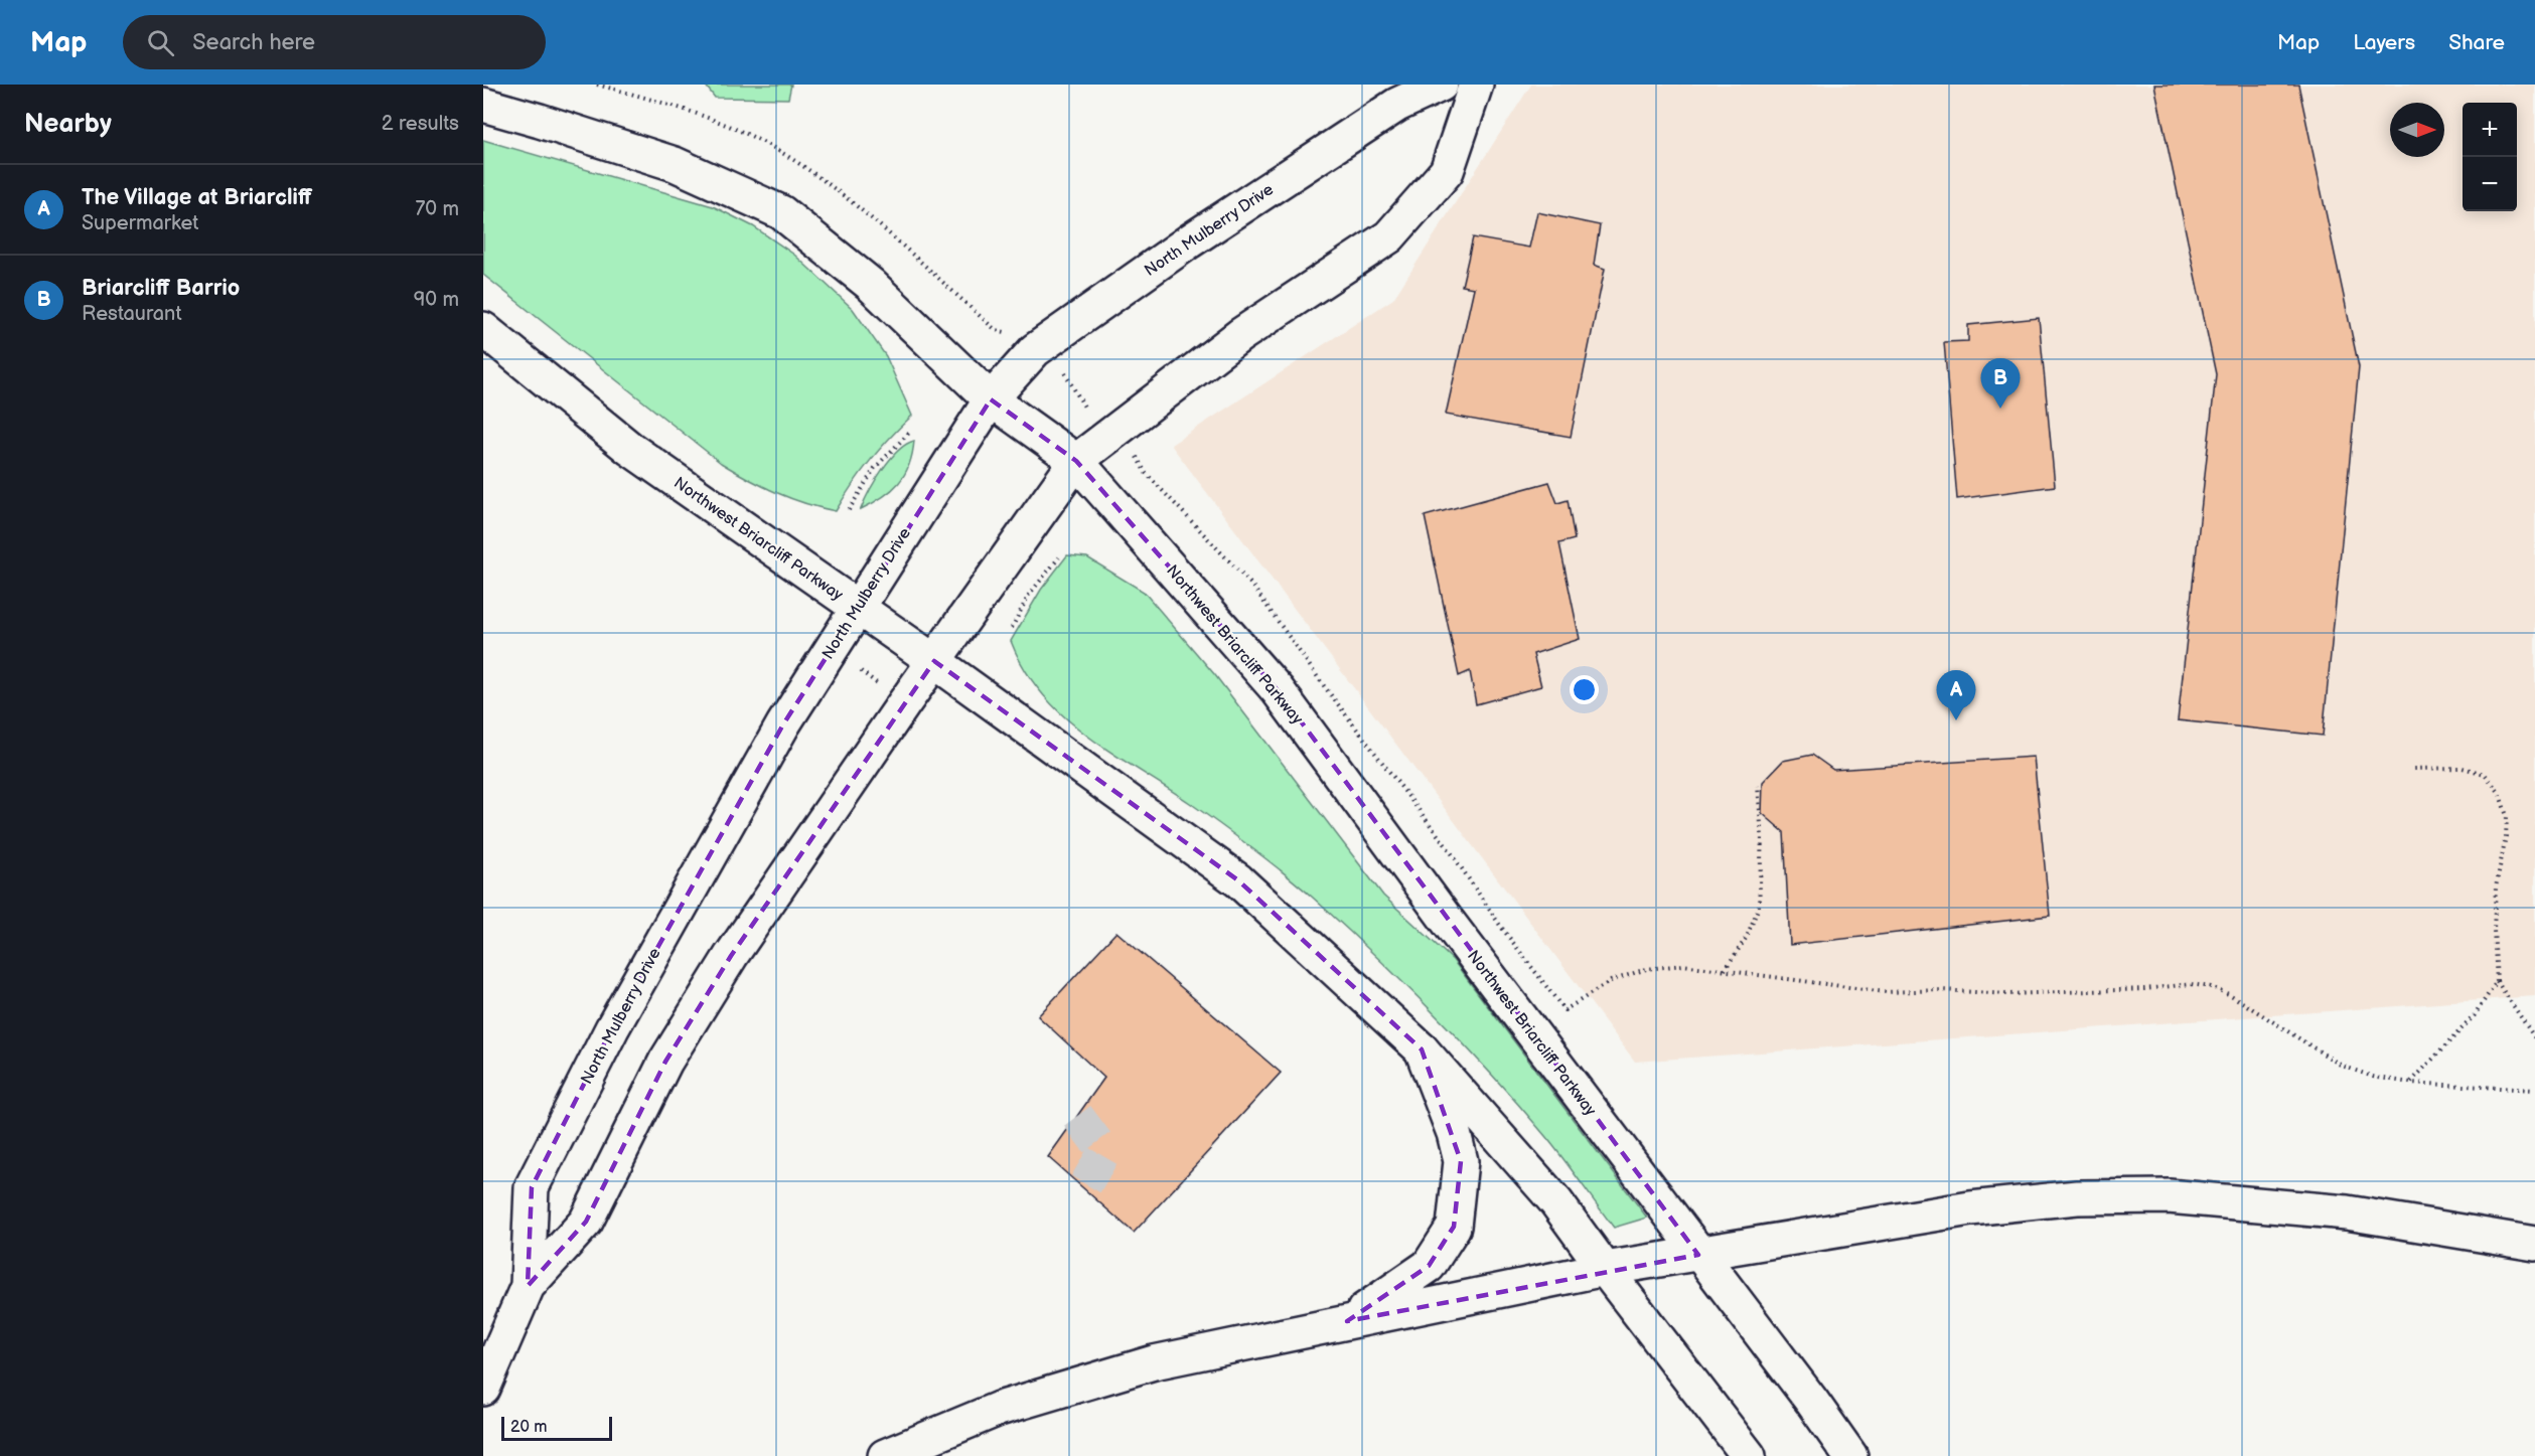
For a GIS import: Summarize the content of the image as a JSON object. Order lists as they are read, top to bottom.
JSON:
{
  "streets": {
    "main road": ["North Mulberry Drive", "Northwest Briarcliff Parkway"]
  },
  "crossings": [
    ["North Mulberry Drive", "Northwest Briarcliff Parkway"]
  ],
  "scale_bar": "20 m",
  "north": "right",
  "page": {
    "header": "Map",
    "search": "Search here",
    "nav": ["Map", "Layers", "Share"],
    "heading": ["Nearby", "2 results"],
    "map_buttons": ["+", "−"],
    "list": [
      {
        "mark": "A",
        "name": "The Village at Briarcliff",
        "note": "Supermarket",
        "value": "70 m"
      },
      {
        "mark": "B",
        "name": "Briarcliff Barrio",
        "note": "Restaurant",
        "value": "90 m"
      }
    ],
    "pins": ["B", "A"],
    "scale": "20 m"
  }
}
